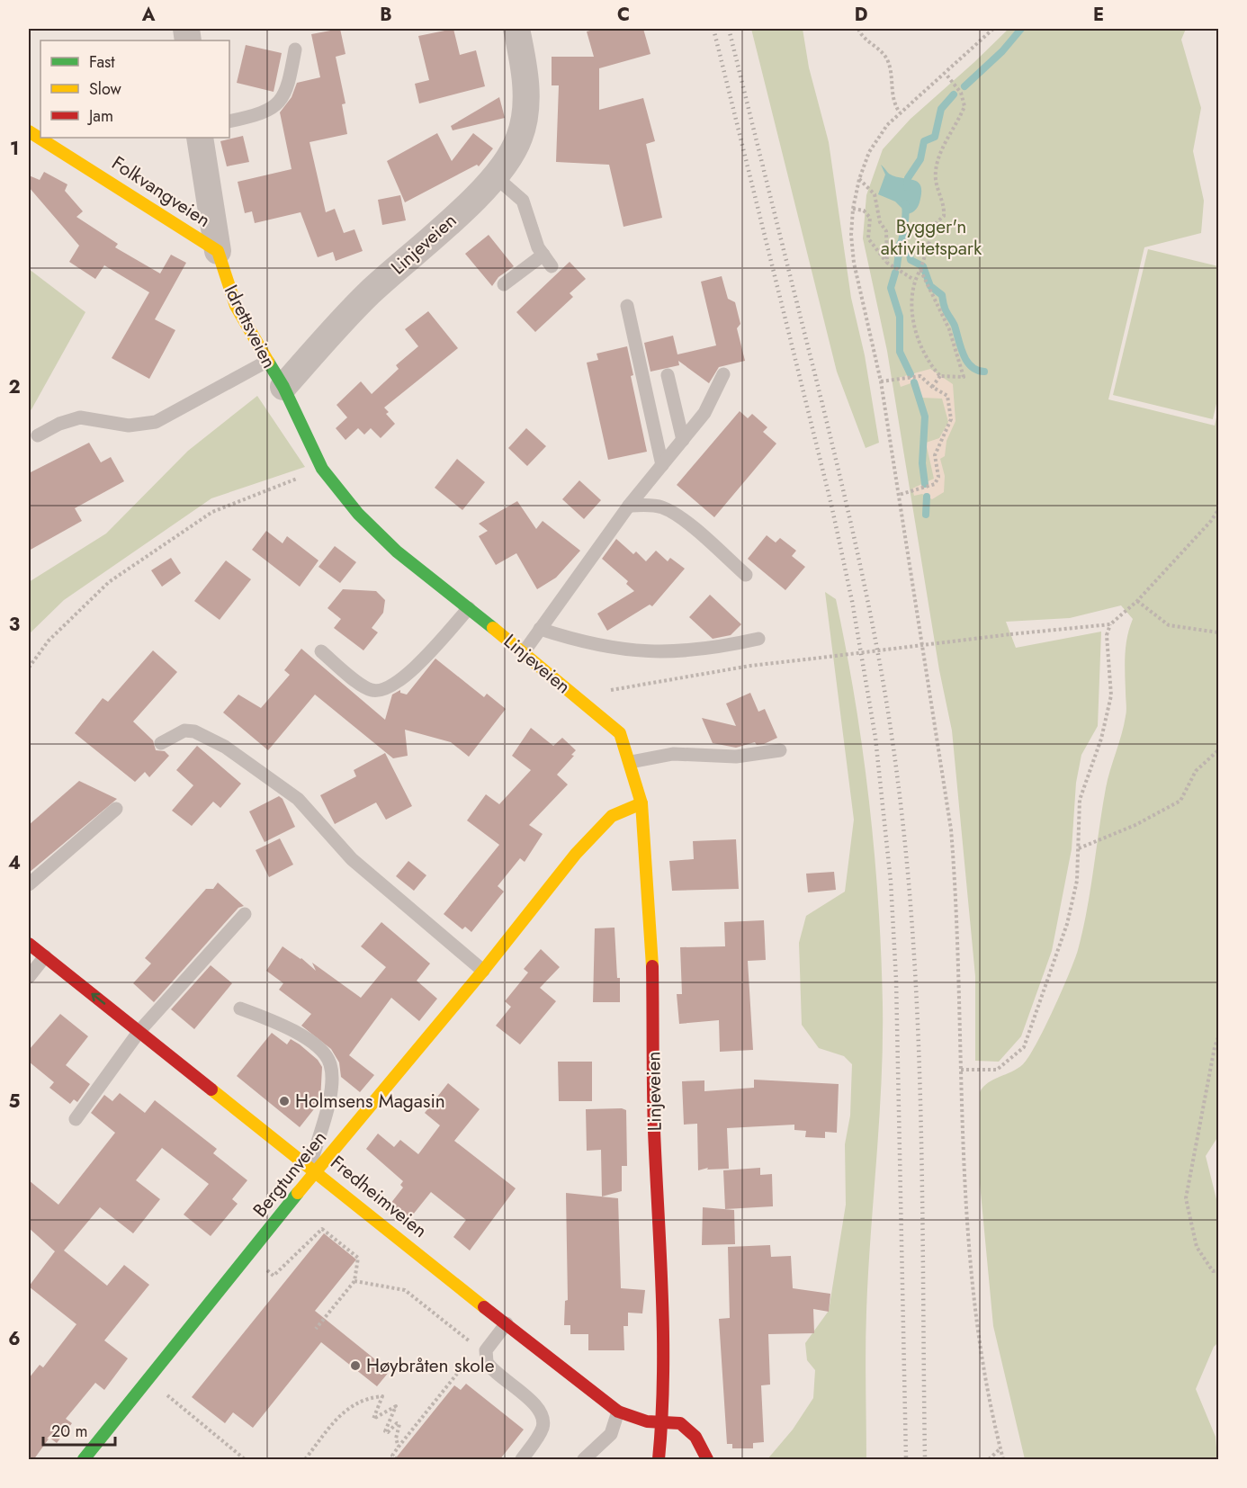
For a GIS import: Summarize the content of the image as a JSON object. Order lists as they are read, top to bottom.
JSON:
{
  "streets": {
    "street": [
      "Folkvangveien",
      "Linjeveien",
      "Idrettsveien",
      "Bergtunveien",
      "Fredheimveien"
    ]
  },
  "crossings": [
    ["Folkvangveien", "Idrettsveien"],
    ["Linjeveien", "Idrettsveien"],
    ["Linjeveien", "Bergtunveien"],
    ["Linjeveien", "Fredheimveien"],
    ["Bergtunveien", "Fredheimveien"]
  ],
  "parks": ["Bygger'n aktivitetspark"],
  "places": ["Holmsens Magasin", "Høybråten skole"],
  "legend": ["Fast", "Slow", "Jam"],
  "scale_bar": "20 m",
  "grid": {
    "columns": [
      "A",
      "B",
      "C",
      "D",
      "E"
    ],
    "rows": [
      "1",
      "2",
      "3",
      "4",
      "5",
      "6"
    ]
  }
}
